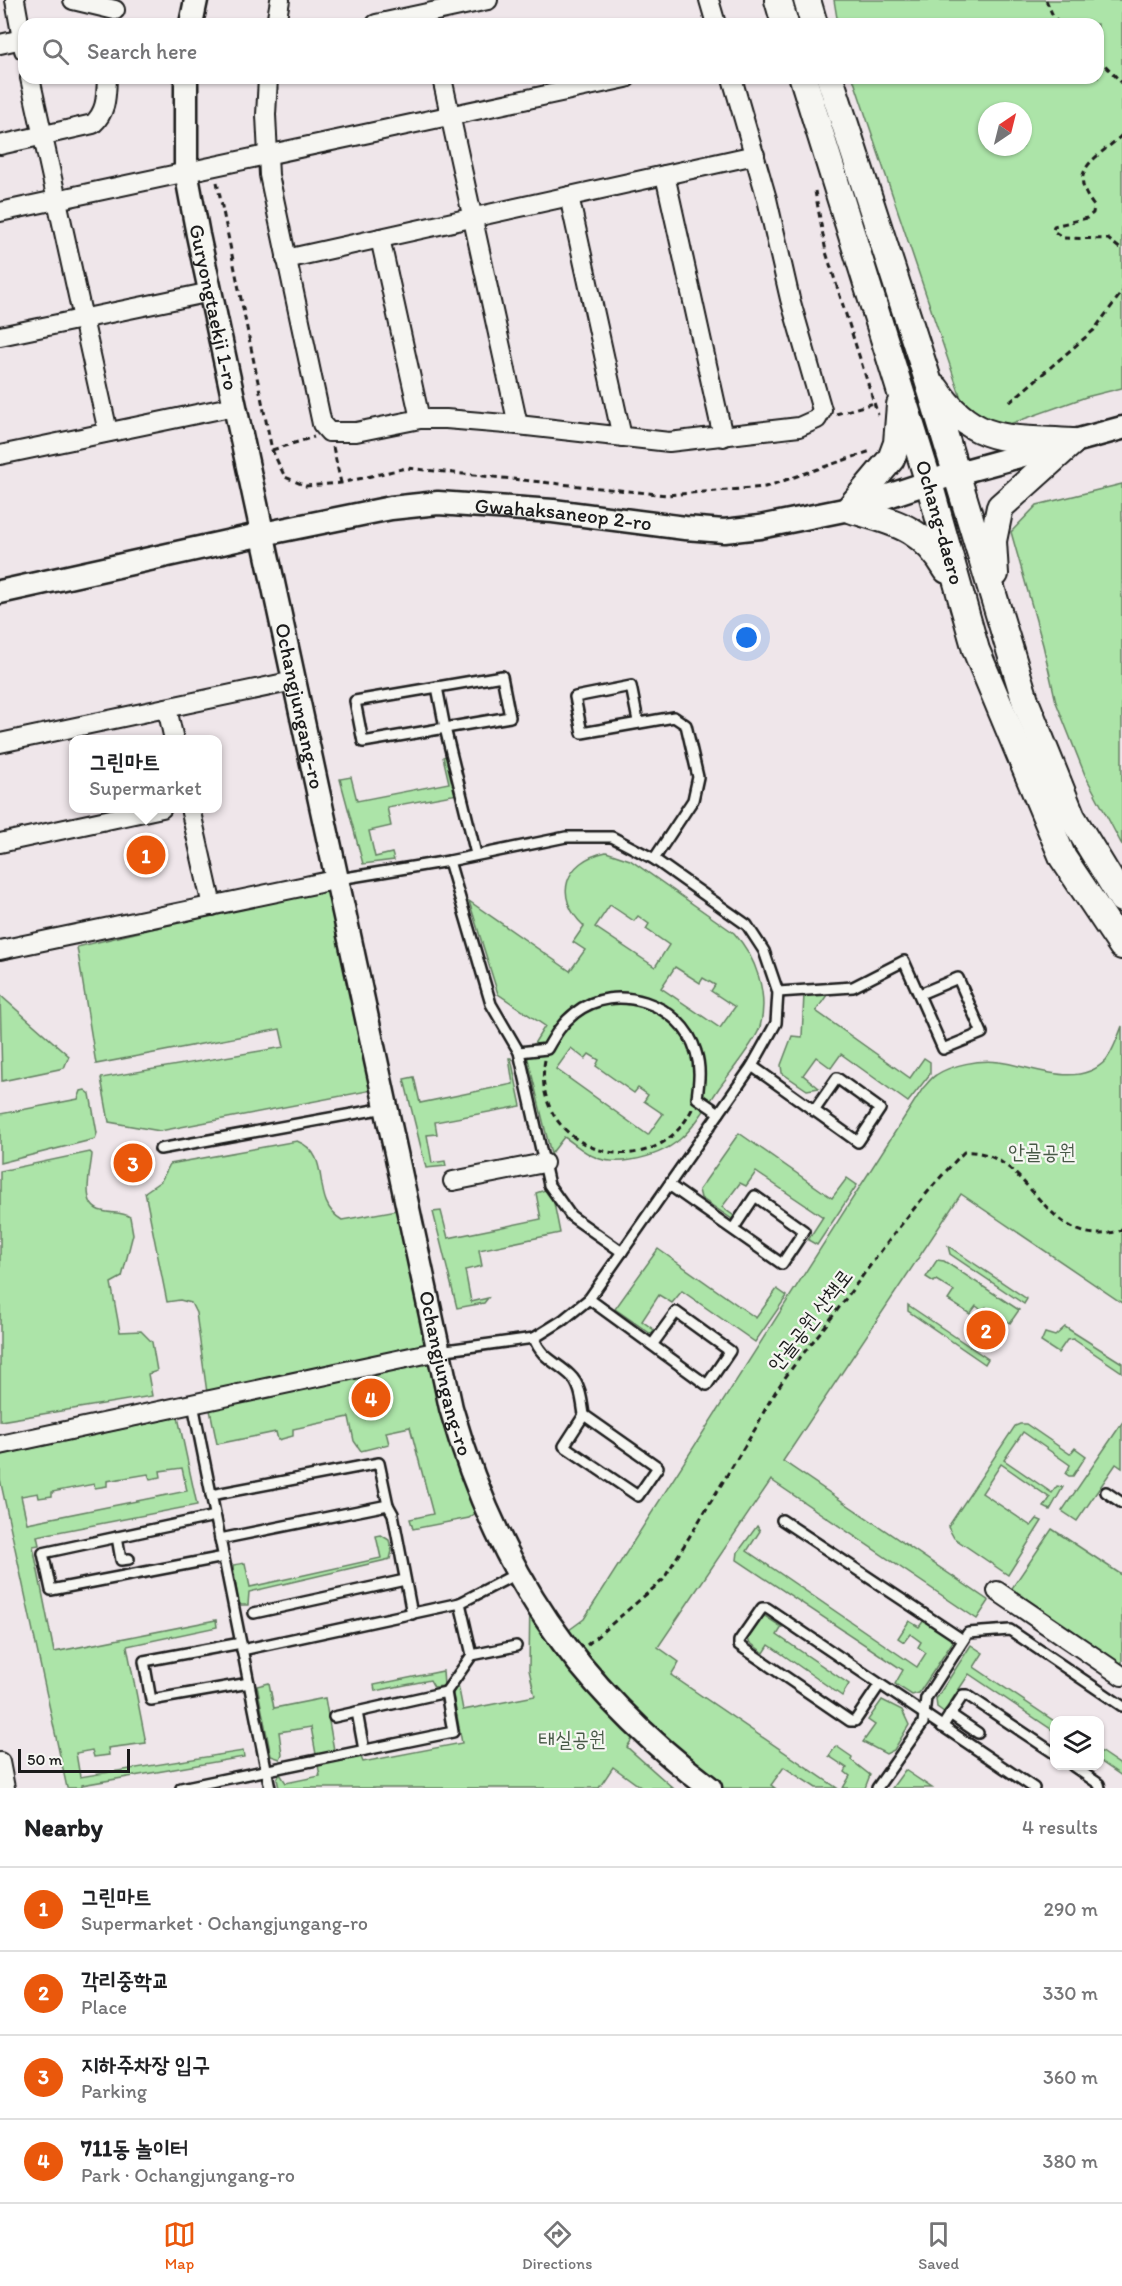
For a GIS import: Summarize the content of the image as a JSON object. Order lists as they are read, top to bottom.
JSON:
{
  "streets": {
    "main road": ["Ochang-daero"],
    "street": ["Guryongtaekji 1-ro", "Gwahaksaneop 2-ro", "Ochangjungang-ro"],
    "path": ["안골공원 산책로"]
  },
  "crossings": [
    ["Guryongtaekji 1-ro", "Gwahaksaneop 2-ro"],
    ["Guryongtaekji 1-ro", "Ochangjungang-ro"],
    ["Gwahaksaneop 2-ro", "Ochang-daero"],
    ["Gwahaksaneop 2-ro", "Ochangjungang-ro"],
    ["Ochangjungang-ro", "안골공원 산책로"]
  ],
  "parks": ["안골공원", "태실공원"],
  "scale_bar": "50 m",
  "north": "top right",
  "page": {
    "search": "Search here",
    "popup": ["그린마트", "Supermarket"],
    "pins": [
      "1",
      "3",
      "2",
      "4"
    ],
    "scale": "50 m",
    "heading": ["Nearby", "4 results"],
    "list": [
      {
        "mark": "1",
        "name": "그린마트",
        "note": "Supermarket · Ochangjungang-ro",
        "value": "290 m"
      },
      {
        "mark": "2",
        "name": "각리중학교",
        "note": "Place",
        "value": "330 m"
      },
      {
        "mark": "3",
        "name": "지하주차장 입구",
        "note": "Parking",
        "value": "360 m"
      },
      {
        "mark": "4",
        "name": "711동 놀이터",
        "note": "Park · Ochangjungang-ro",
        "value": "380 m"
      }
    ],
    "nav": ["Map", "Directions", "Saved"]
  }
}
